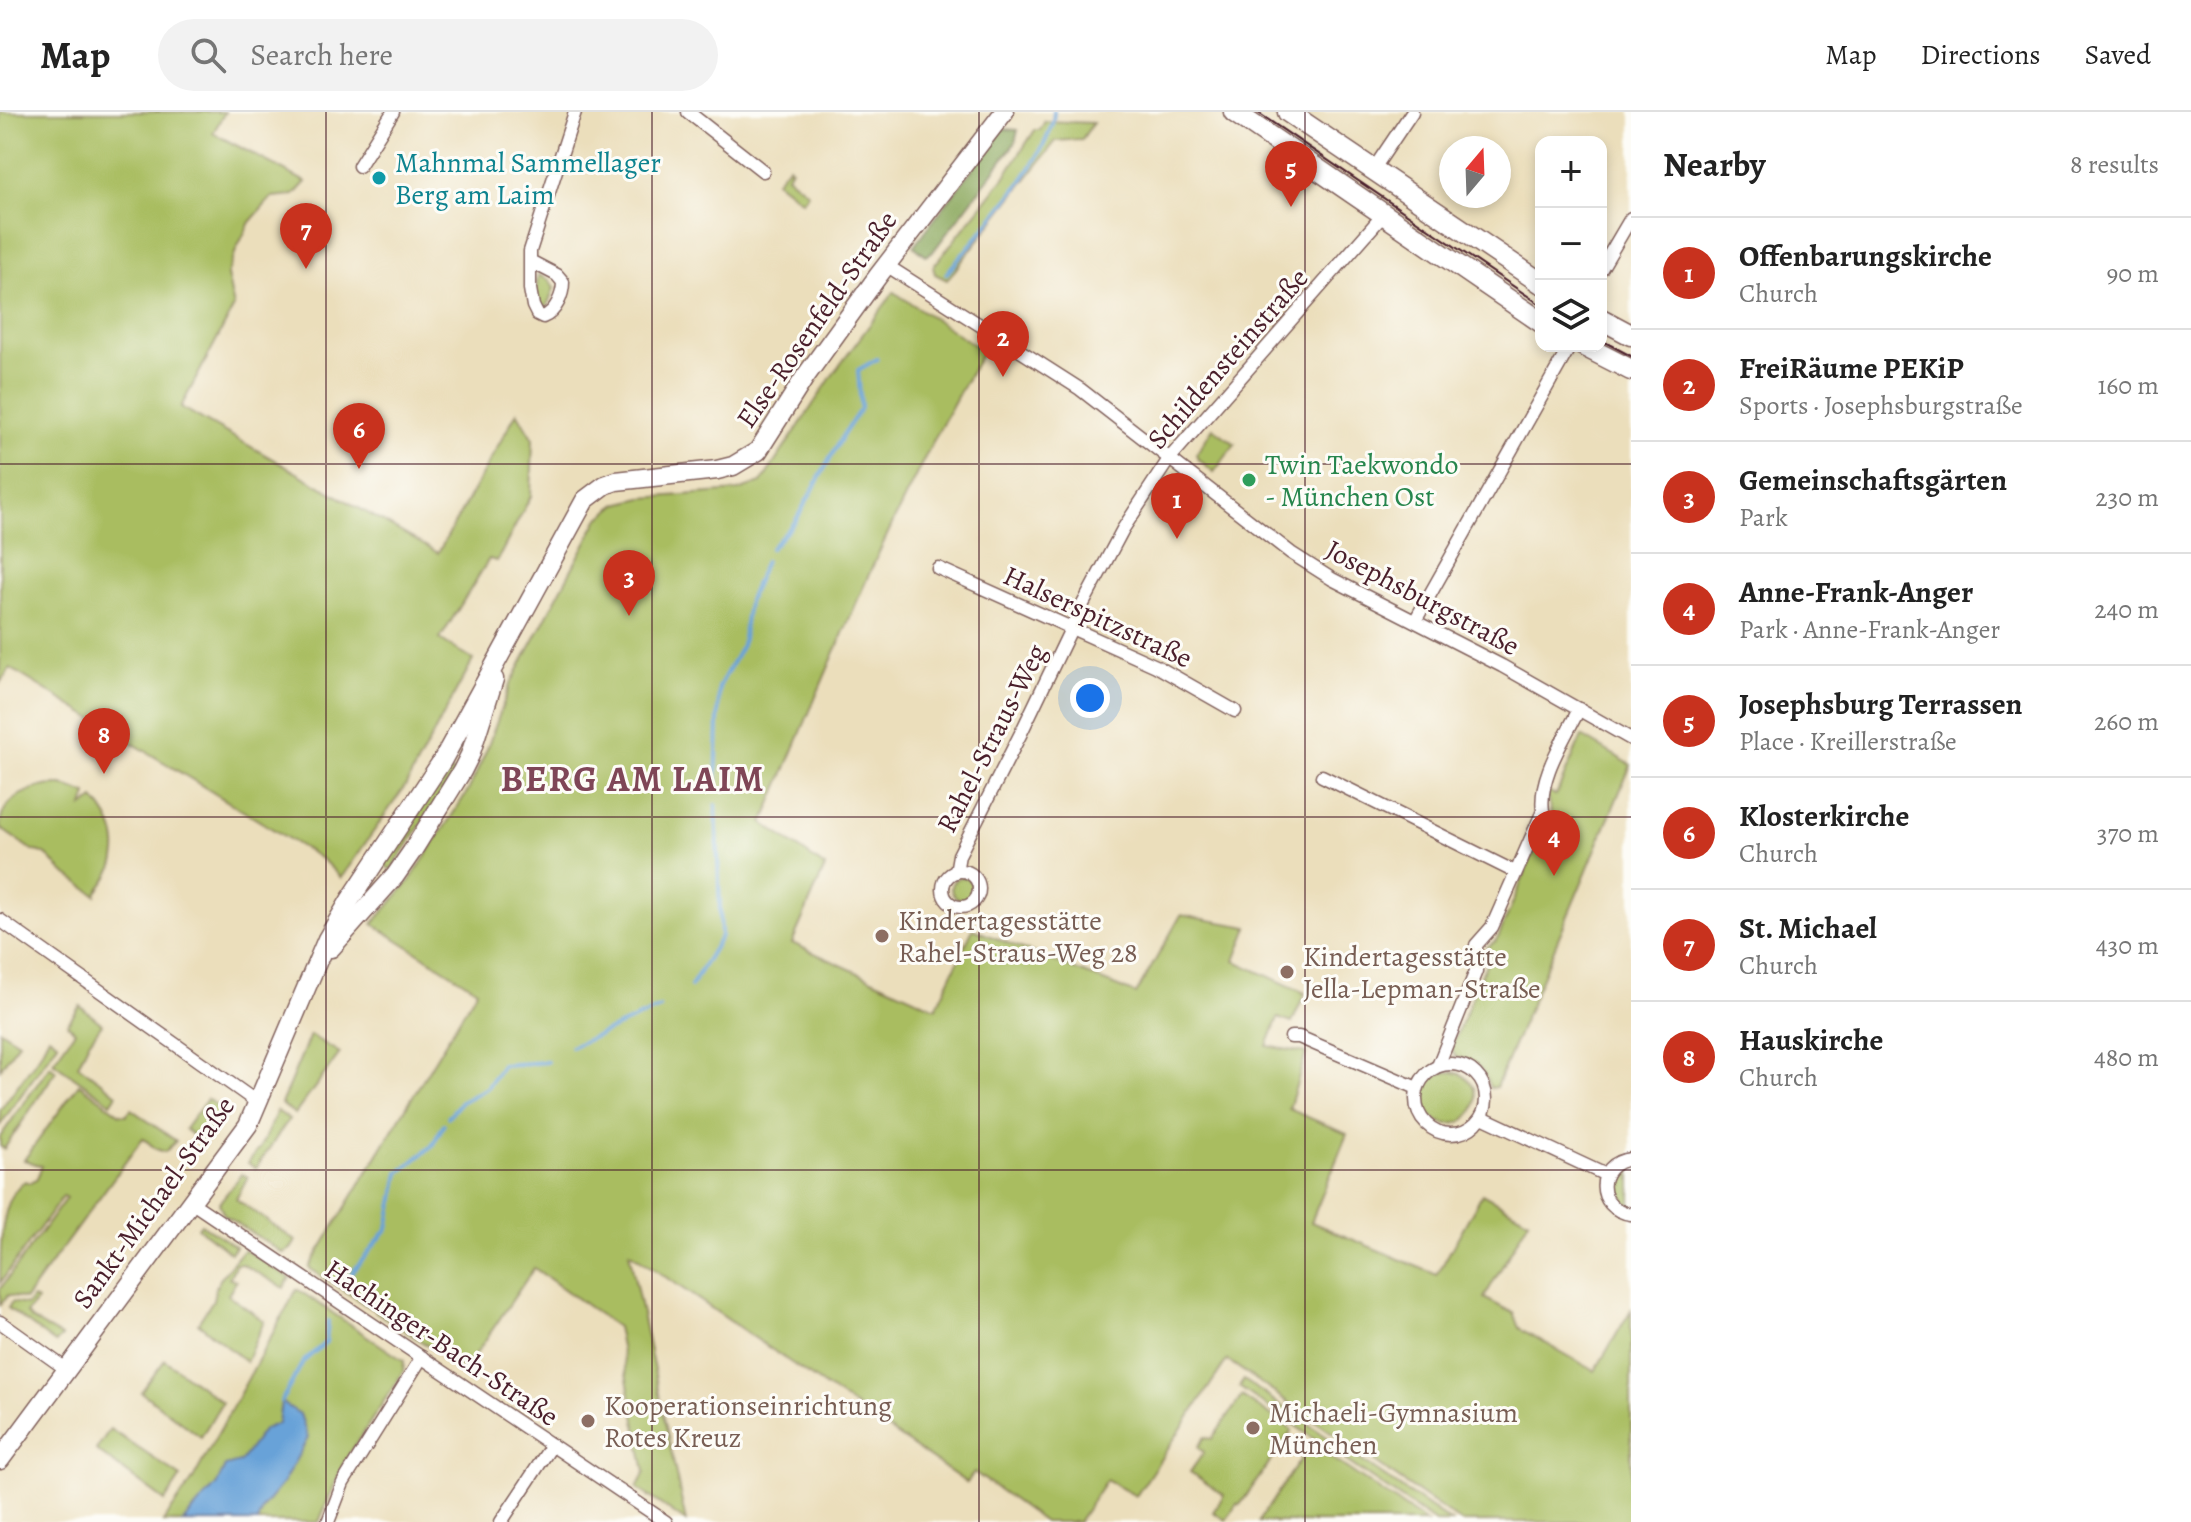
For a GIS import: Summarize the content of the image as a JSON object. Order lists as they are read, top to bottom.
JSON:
{
  "streets": {
    "street": [
      "Else-Rosenfeld-Straße",
      "Schildensteinstraße",
      "Josephsburgstraße",
      "Halserspitzstraße",
      "Rahel-Straus-Weg",
      "Sankt-Michael-Straße",
      "Hachinger-Bach-Straße"
    ]
  },
  "crossings": [
    ["Else-Rosenfeld-Straße", "Josephsburgstraße"],
    ["Else-Rosenfeld-Straße", "Sankt-Michael-Straße"],
    ["Schildensteinstraße", "Josephsburgstraße"],
    ["Schildensteinstraße", "Halserspitzstraße"],
    ["Schildensteinstraße", "Rahel-Straus-Weg"],
    ["Halserspitzstraße", "Rahel-Straus-Weg"],
    ["Sankt-Michael-Straße", "Hachinger-Bach-Straße"]
  ],
  "districts": ["BERG AM LAIM"],
  "places": [
    "Mahnmal Sammellager Berg am Laim",
    "Twin Taekwondo - München Ost",
    "Kindertagesstätte Rahel-Straus-Weg 28",
    "Kindertagesstätte Jella-Lepman-Straße",
    "Kooperationseinrichtung Rotes Kreuz",
    "Michaeli-Gymnasium München"
  ],
  "north": "top",
  "page": {
    "header": "Map",
    "search": "Search here",
    "nav": ["Map", "Directions", "Saved"],
    "heading": ["Nearby", "8 results"],
    "map_buttons": ["+", "−"],
    "pins": [
      "5",
      "7",
      "2",
      "6",
      "1",
      "3",
      "8",
      "4"
    ],
    "list": [
      {
        "mark": "1",
        "name": "Offenbarungskirche",
        "note": "Church",
        "value": "90 m"
      },
      {
        "mark": "2",
        "name": "FreiRäume PEKiP",
        "note": "Sports · Josephsburgstraße",
        "value": "160 m"
      },
      {
        "mark": "3",
        "name": "Gemeinschaftsgärten",
        "note": "Park",
        "value": "230 m"
      },
      {
        "mark": "4",
        "name": "Anne-Frank-Anger",
        "note": "Park · Anne-Frank-Anger",
        "value": "240 m"
      },
      {
        "mark": "5",
        "name": "Josephsburg Terrassen",
        "note": "Place · Kreillerstraße",
        "value": "260 m"
      },
      {
        "mark": "6",
        "name": "Klosterkirche",
        "note": "Church",
        "value": "370 m"
      },
      {
        "mark": "7",
        "name": "St. Michael",
        "note": "Church",
        "value": "430 m"
      },
      {
        "mark": "8",
        "name": "Hauskirche",
        "note": "Church",
        "value": "480 m"
      }
    ]
  }
}
